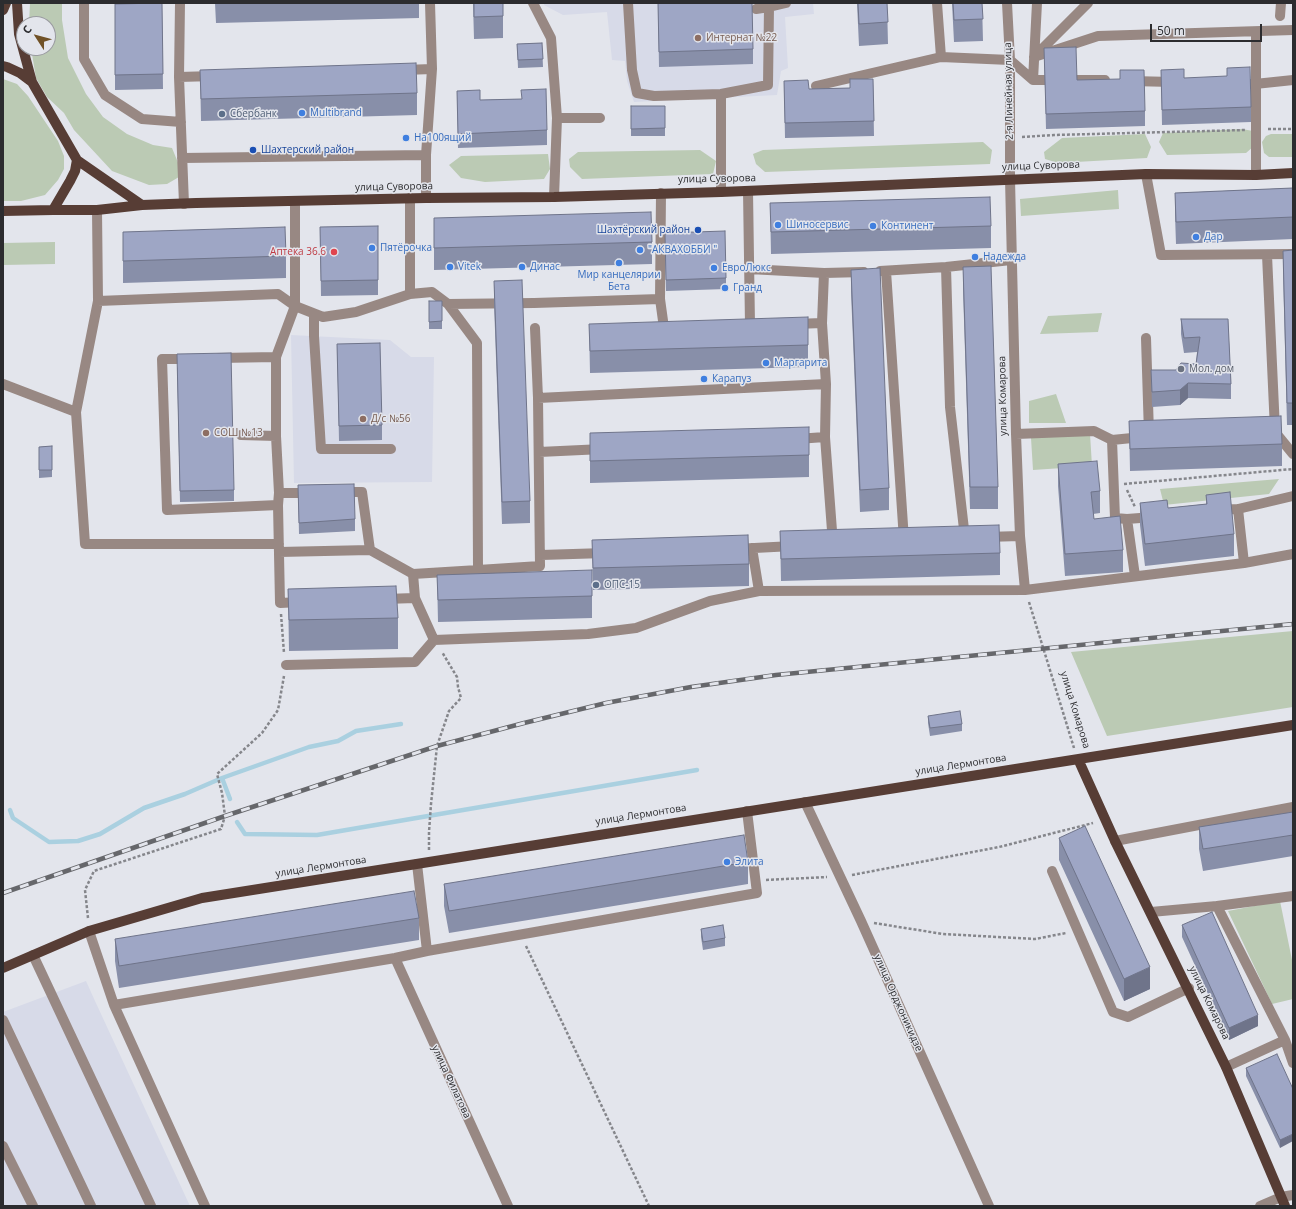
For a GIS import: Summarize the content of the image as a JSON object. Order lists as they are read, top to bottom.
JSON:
{
  "streets": {
    "main road": ["улица Суворова", "улица Комарова", "улица Лермонтова"],
    "street": ["2-я Линейная улица", "улица Орджоникидзе", "улица Филатова"]
  },
  "crossings": [
    ["2-я Линейная улица", "улица Суворова"],
    ["2-я Линейная улица", "улица Комарова"],
    ["улица Суворова", "улица Комарова"],
    ["улица Комарова", "улица Лермонтова"],
    ["улица Лермонтова", "улица Орджоникидзе"]
  ],
  "places": [
    "Интернат №22",
    "Multibrand",
    "Сбербанк",
    "На100ящий",
    "Шахтерский район",
    "Шиносервис",
    "Континент",
    "Шахтёрский район",
    "Дар",
    "Пятёрочка",
    "\"АКВАХОББИ \"",
    "Аптека 36.6",
    "Надежда",
    "Мир канцелярии Бета",
    "Vitek",
    "Динас",
    "ЕвроЛюкс",
    "Гранд",
    "Маргарита",
    "Мол. дом",
    "Карапуз",
    "Д/с №56",
    "СОШ №13",
    "ОПС-15",
    "Элита"
  ],
  "scale_bar": "50 m",
  "north": "top left"
}
